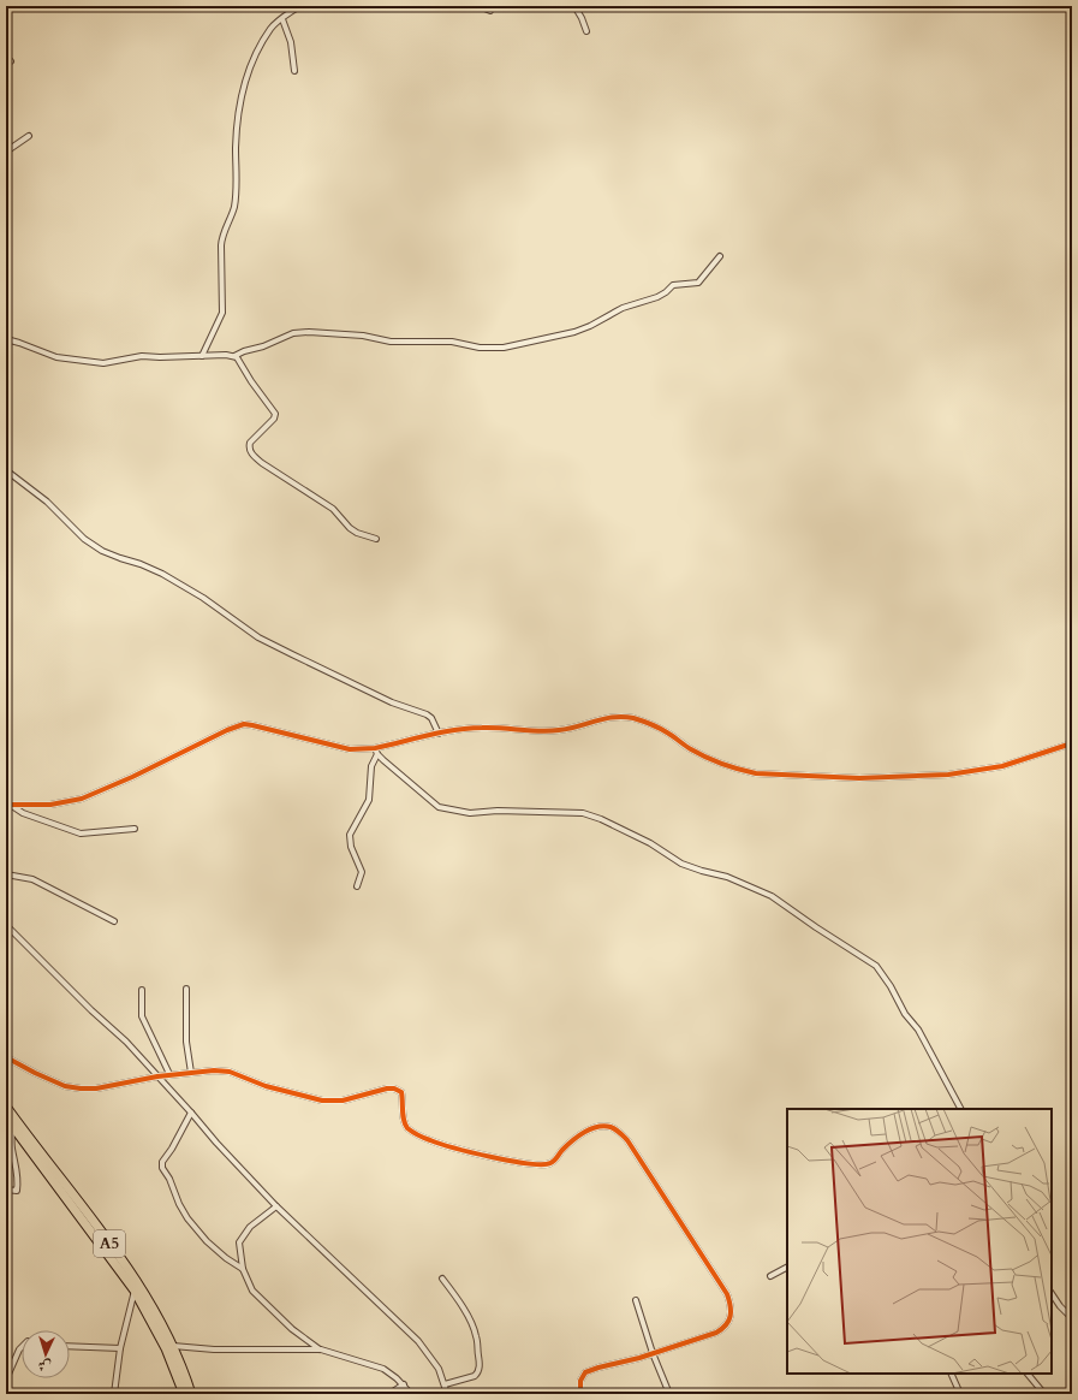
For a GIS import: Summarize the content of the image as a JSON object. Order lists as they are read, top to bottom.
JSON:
{
  "streets": {
    "highway": ["A5"]
  },
  "north": "bottom"
}
